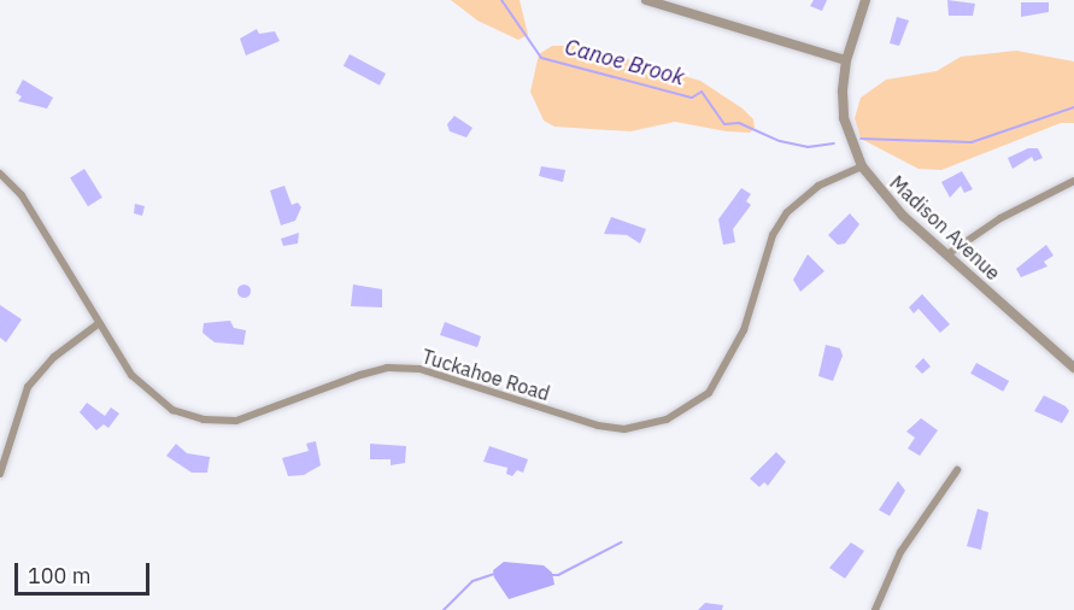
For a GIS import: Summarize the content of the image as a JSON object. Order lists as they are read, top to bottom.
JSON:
{
  "streets": {
    "street": ["Madison Avenue", "Tuckahoe Road"]
  },
  "crossings": [
    ["Madison Avenue", "Tuckahoe Road"]
  ],
  "water": ["Canoe Brook"],
  "scale_bar": "100 m"
}
